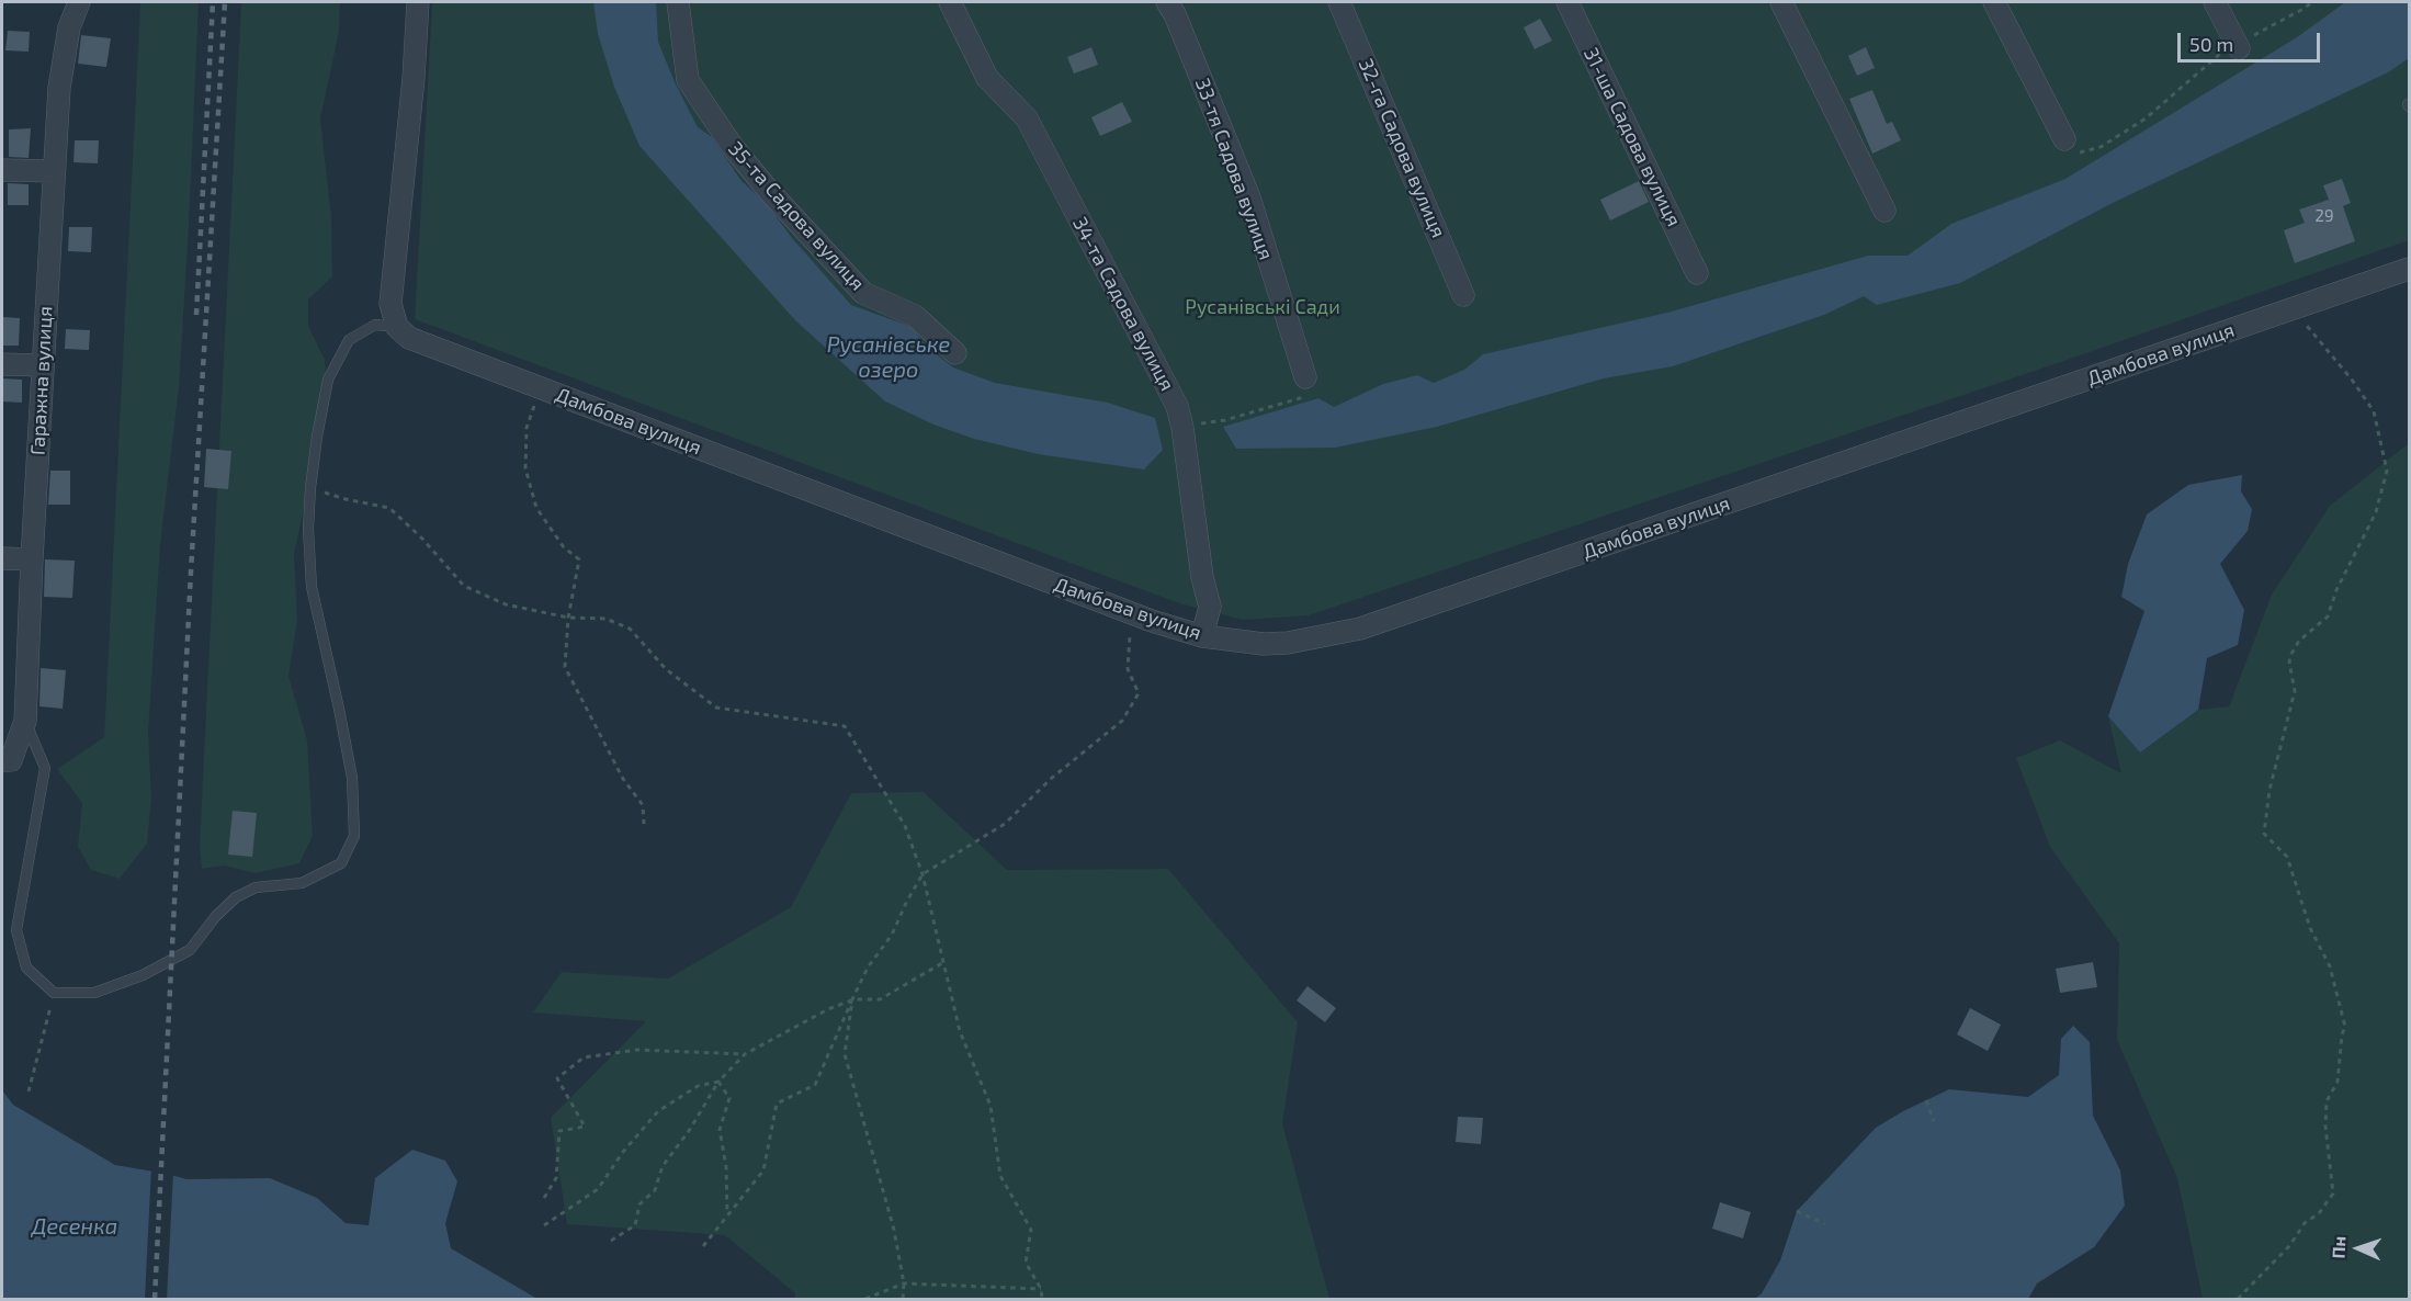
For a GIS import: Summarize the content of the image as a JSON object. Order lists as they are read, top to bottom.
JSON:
{
  "streets": {
    "street": [
      "31-ша Садова вулиця",
      "32-га Садова вулиця",
      "33-тя Садова вулиця",
      "35-та Садова вулиця",
      "34-та Садова вулиця",
      "Дамбова вулиця",
      "Гаражна вулиця"
    ]
  },
  "crossings": [
    ["34-та Садова вулиця", "Дамбова вулиця"]
  ],
  "water": ["Русанівське озеро", "Десенка"],
  "parks": ["Русанівські Сади"],
  "house_numbers": ["29"],
  "scale_bar": "50 m",
  "north": "left"
}
